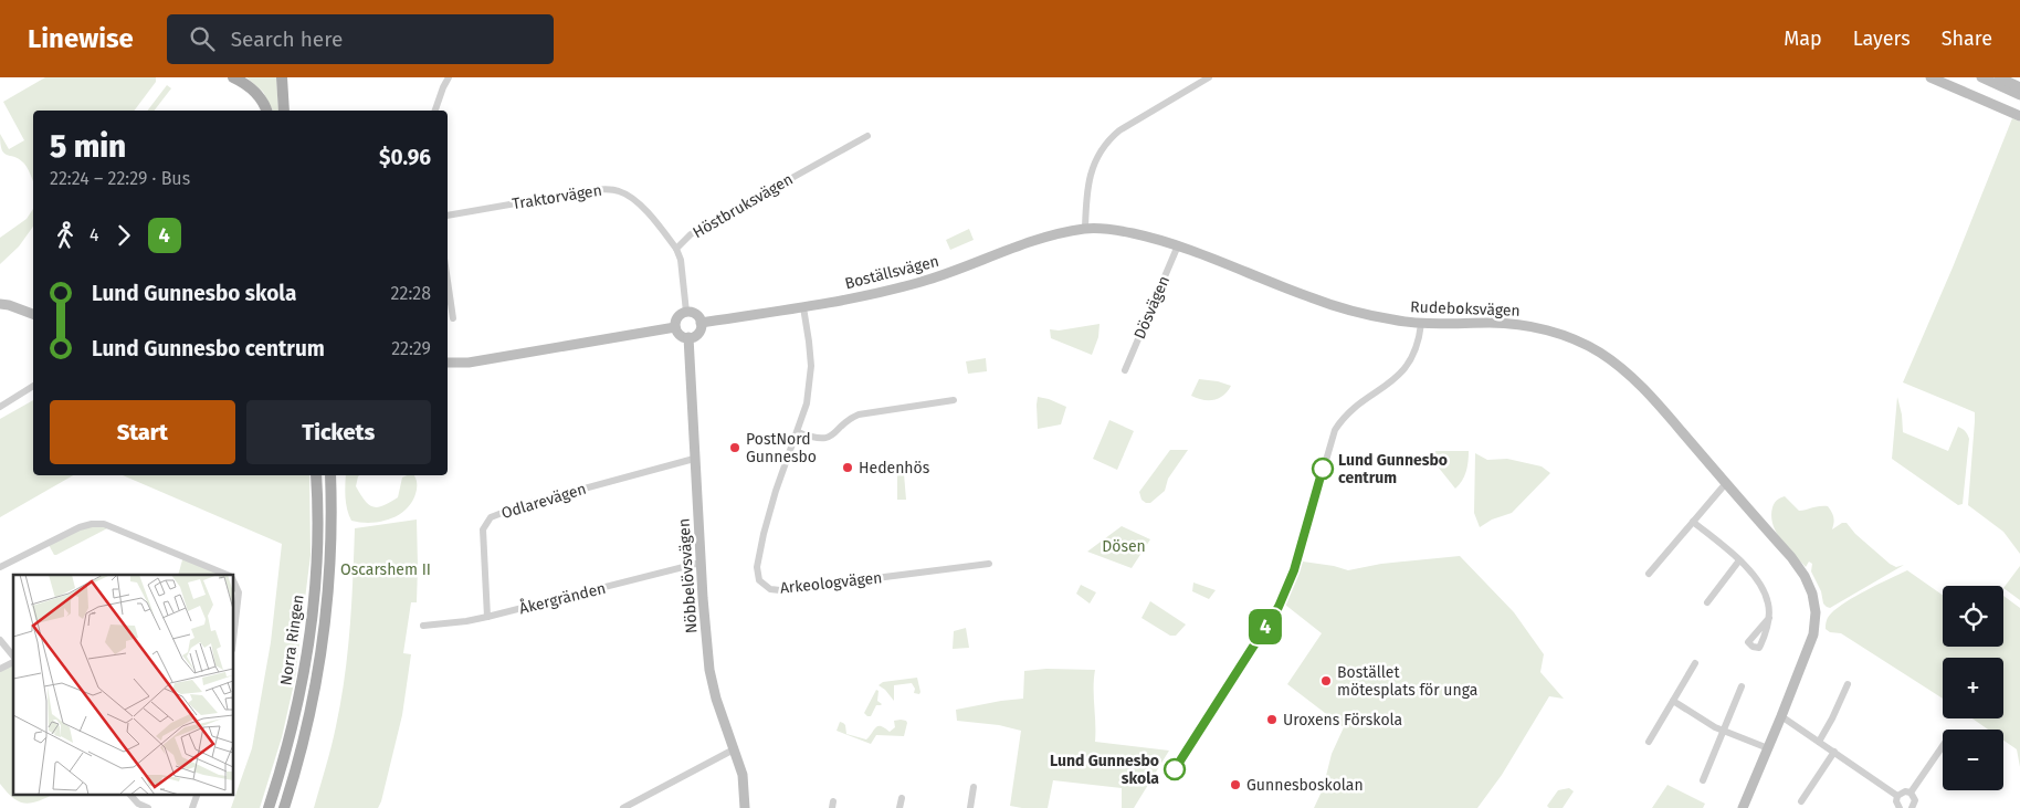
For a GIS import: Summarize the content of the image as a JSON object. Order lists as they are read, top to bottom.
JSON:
{
  "streets": {
    "main road": ["Norra Ringen"],
    "street": [
      "Traktorvägen",
      "Höstbruksvägen",
      "Boställsvägen",
      "Dösvägen",
      "Rudeboksvägen",
      "Odlarevägen",
      "Nöbbelövsvägen",
      "Arkeologvägen",
      "Åkergränden"
    ]
  },
  "crossings": [
    ["Traktorvägen", "Höstbruksvägen"],
    ["Höstbruksvägen", "Boställsvägen"],
    ["Höstbruksvägen", "Nöbbelövsvägen"],
    ["Boställsvägen", "Rudeboksvägen"],
    ["Boställsvägen", "Nöbbelövsvägen"],
    ["Boställsvägen", "Arkeologvägen"],
    ["Dösvägen", "Rudeboksvägen"],
    ["Odlarevägen", "Nöbbelövsvägen"],
    ["Odlarevägen", "Åkergränden"],
    ["Nöbbelövsvägen", "Åkergränden"]
  ],
  "parks": ["Dösen", "Oscarshem II"],
  "places": [
    "PostNord Gunnesbo",
    "Hedenhös",
    "Lund Gunnesbo centrum",
    "Bostället mötesplats för unga",
    "Uroxens Förskola",
    "Lund Gunnesbo skola",
    "Gunnesboskolan"
  ],
  "lines": ["bus line 4"],
  "page": {
    "header": "Linewise",
    "search": "Search here",
    "nav": ["Map", "Layers", "Share"],
    "on_map": "4",
    "heading": ["5 min", "22:24 – 22:29 · Bus", "$0.96"],
    "legs": ["4", "4"],
    "list": [
      {
        "name": "Lund Gunnesbo skola",
        "value": "22:28"
      },
      {
        "name": "Lund Gunnesbo centrum",
        "value": "22:29"
      }
    ],
    "buttons": ["Start", "Tickets"],
    "map_buttons": ["+", "−"]
  }
}
